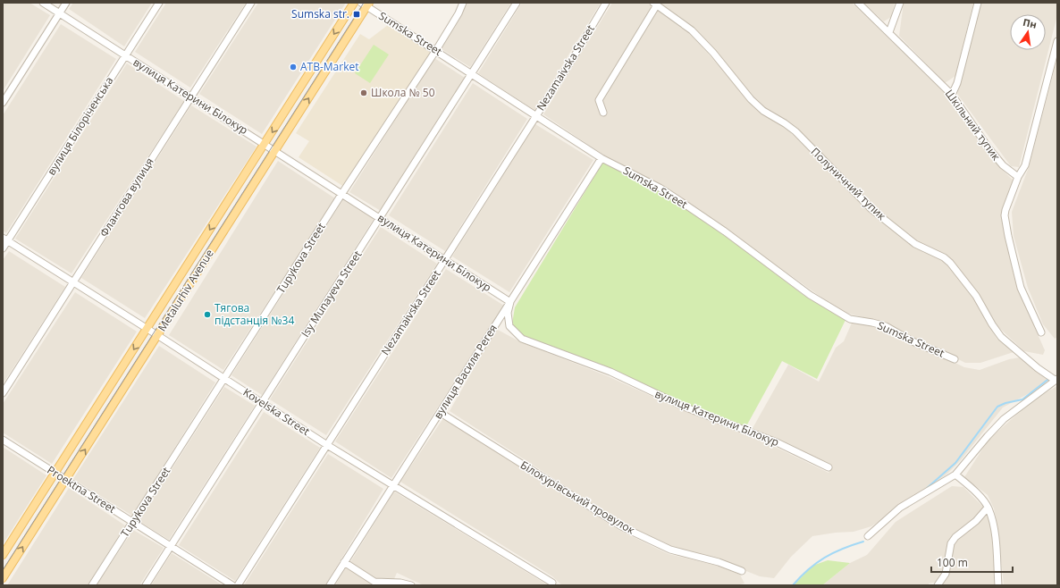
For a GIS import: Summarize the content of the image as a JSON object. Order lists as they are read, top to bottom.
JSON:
{
  "streets": {
    "main road": ["Metalurhiv Avenue"],
    "street": [
      "Sumska Street",
      "Nezamaivska Street",
      "вулиця Катерини Білокур",
      "Шкільний тупик",
      "вулиця Білоріченська",
      "Полуничний тупик",
      "Флангова вулиця",
      "Tupykova Street",
      "Isy Munayeva Street",
      "вулиця Василя Регея",
      "Kovelska Street",
      "Proektna Street",
      "Білокурівський провулок"
    ]
  },
  "crossings": [
    ["Sumska Street", "Nezamaivska Street"],
    ["Sumska Street", "Tupykova Street"],
    ["Sumska Street", "Metalurhiv Avenue"],
    ["Sumska Street", "Isy Munayeva Street"],
    ["Sumska Street", "вулиця Василя Регея"],
    ["Nezamaivska Street", "вулиця Катерини Білокур"],
    ["Nezamaivska Street", "Kovelska Street"],
    ["вулиця Катерини Білокур", "вулиця Білоріченська"],
    ["вулиця Катерини Білокур", "Флангова вулиця"],
    ["вулиця Катерини Білокур", "Tupykova Street"],
    ["вулиця Катерини Білокур", "Metalurhiv Avenue"],
    ["вулиця Катерини Білокур", "Isy Munayeva Street"],
    ["вулиця Катерини Білокур", "вулиця Василя Регея"],
    ["вулиця Білоріченська", "Kovelska Street"],
    ["Флангова вулиця", "Kovelska Street"],
    ["Tupykova Street", "Kovelska Street"],
    ["Tupykova Street", "Proektna Street"],
    ["Metalurhiv Avenue", "Kovelska Street"],
    ["Metalurhiv Avenue", "Proektna Street"],
    ["Isy Munayeva Street", "Kovelska Street"],
    ["Isy Munayeva Street", "Proektna Street"],
    ["вулиця Василя Регея", "Kovelska Street"],
    ["вулиця Василя Регея", "Білокурівський провулок"]
  ],
  "places": {
    "transit": ["Sumska str."],
    "other": ["ATB-Market", "Школа № 50", "Тягова пiдстанцiя №34"]
  },
  "scale_bar": "100 m",
  "north": "top"
}
